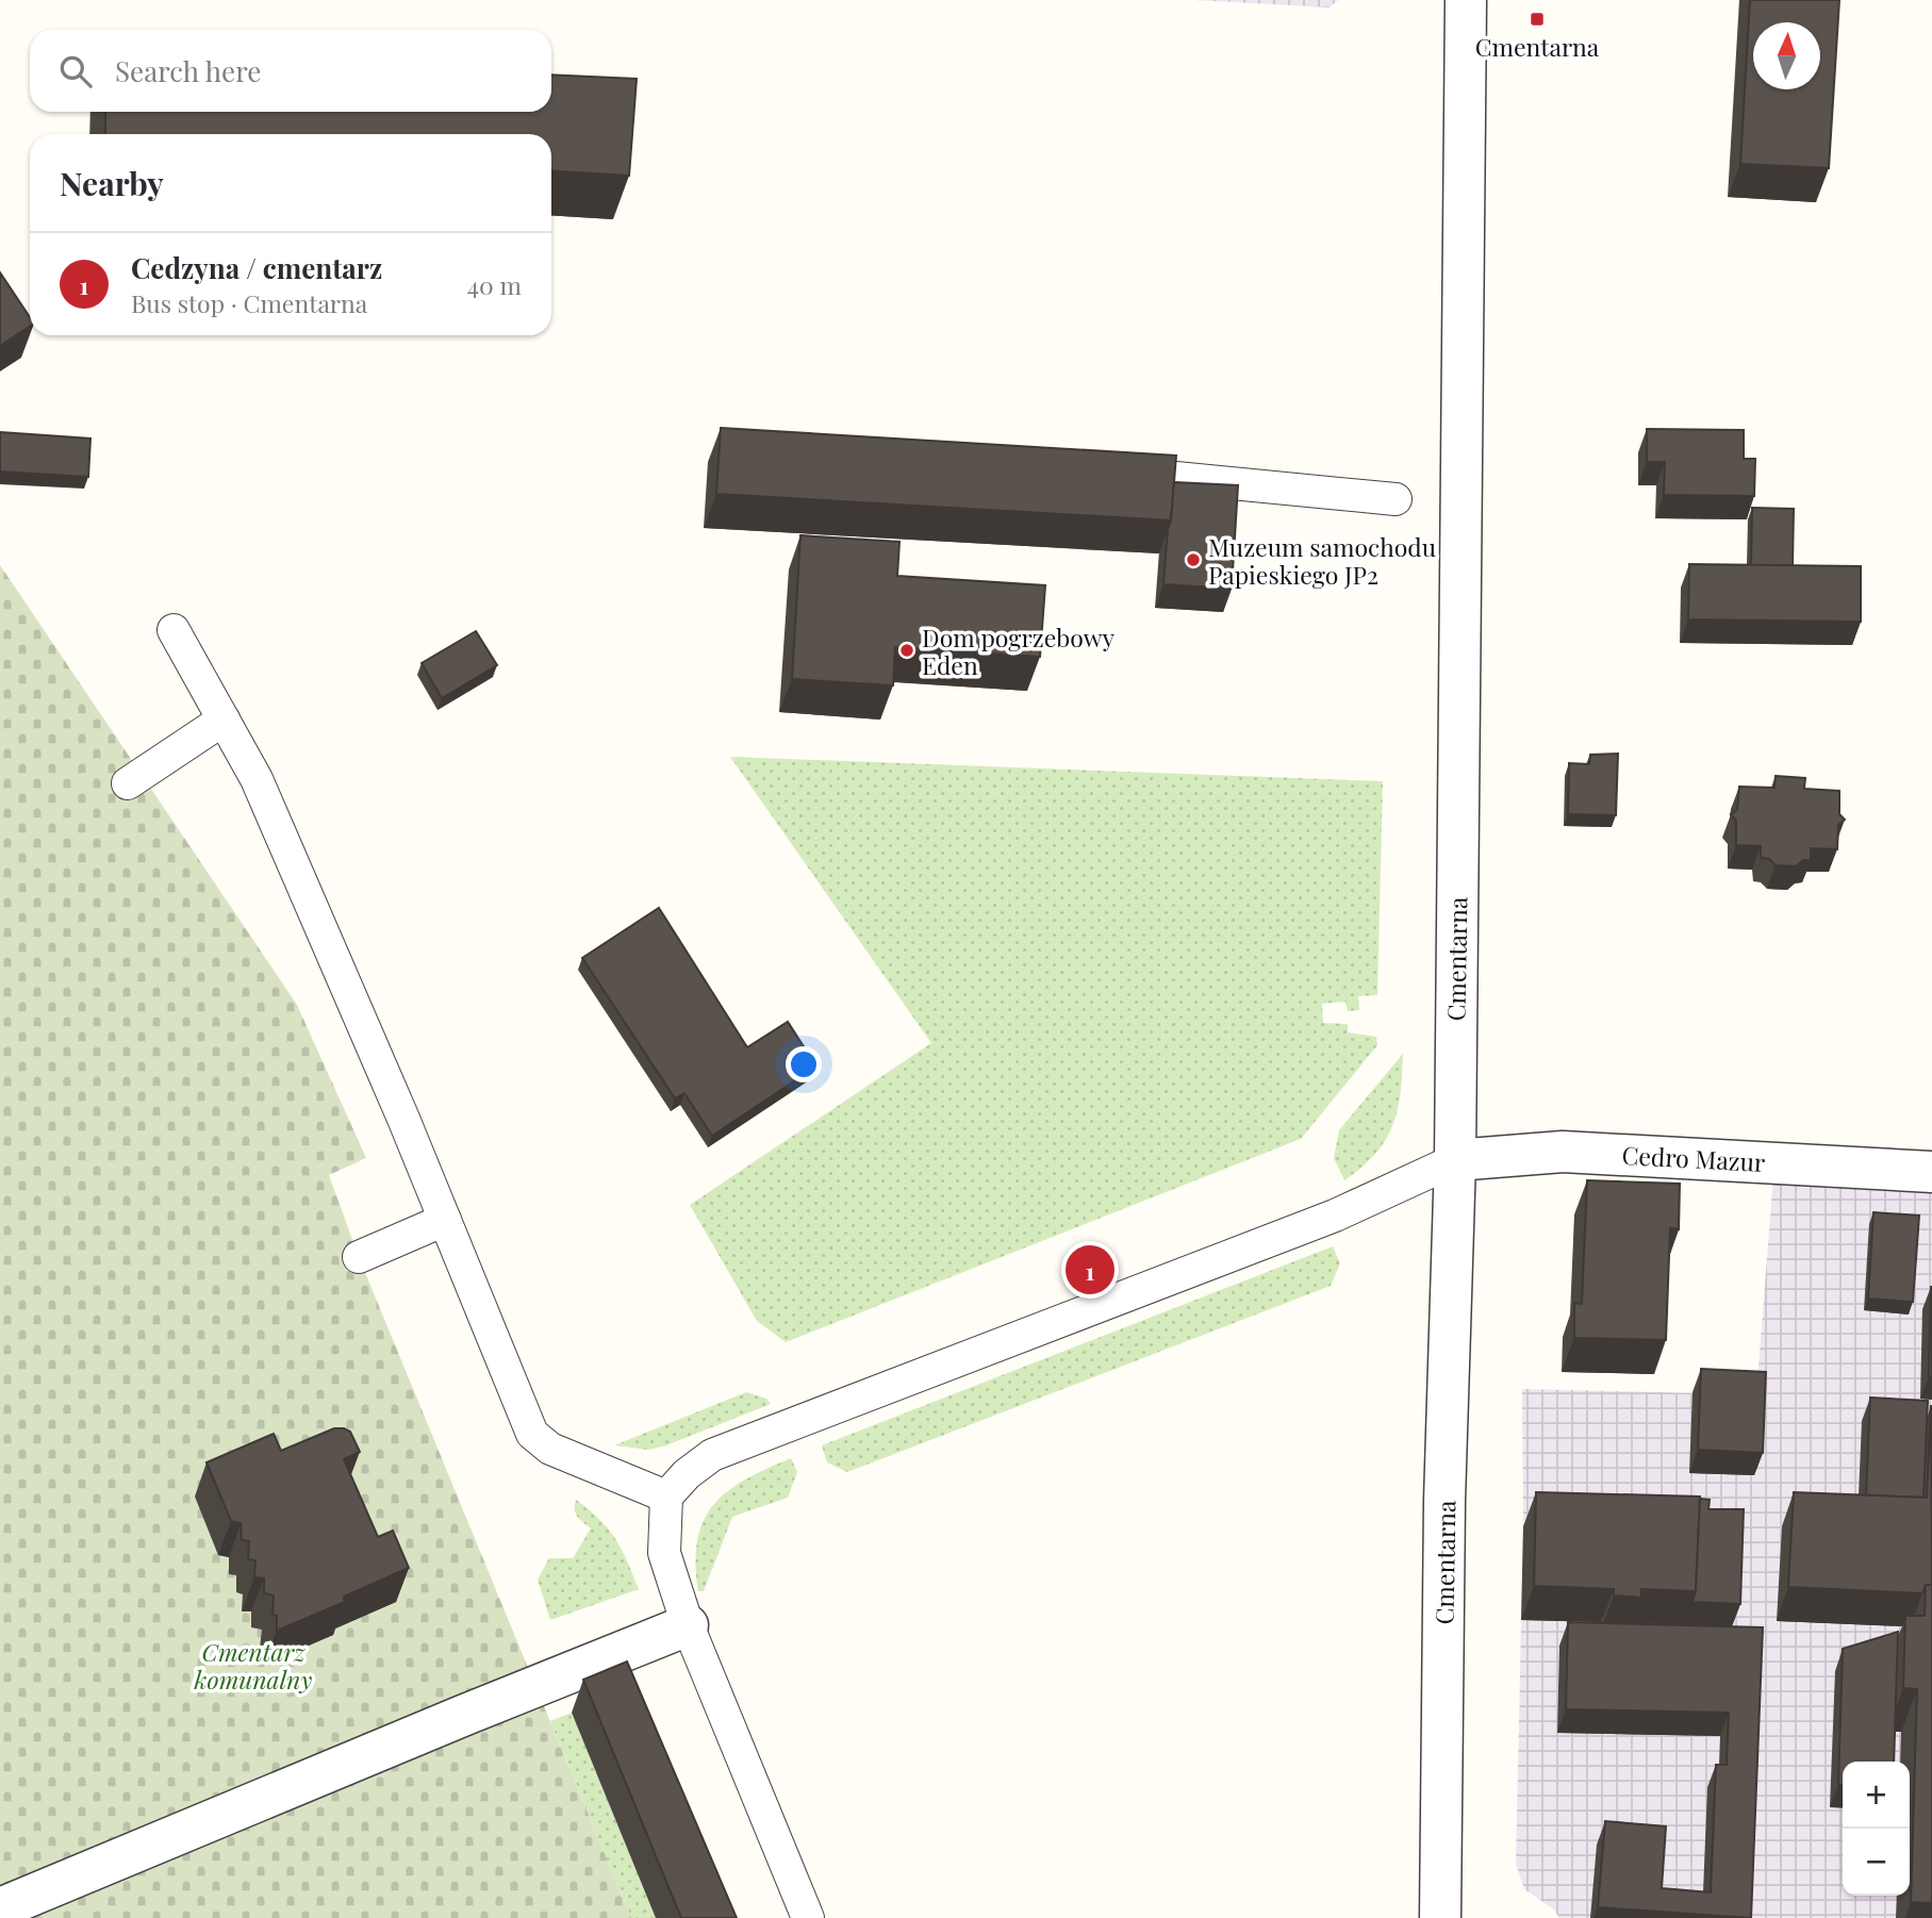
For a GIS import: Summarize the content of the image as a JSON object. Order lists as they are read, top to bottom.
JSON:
{
  "streets": {
    "street": ["Cmentarna", "Cedro Mazur"]
  },
  "crossings": [
    ["Cmentarna", "Cedro Mazur"]
  ],
  "parks": ["Cmentarz komunalny"],
  "places": {
    "transit": ["Cmentarna"],
    "other": ["Muzeum samochodu Papieskiego JP2", "Dom pogrzebowy Eden"]
  },
  "north": "top",
  "page": {
    "search": "Search here",
    "heading": "Nearby",
    "list": [
      {
        "mark": "1",
        "name": "Cedzyna / cmentarz",
        "note": "Bus stop · Cmentarna",
        "value": "40 m"
      }
    ],
    "pins": "1",
    "map_buttons": ["+", "−"]
  }
}
